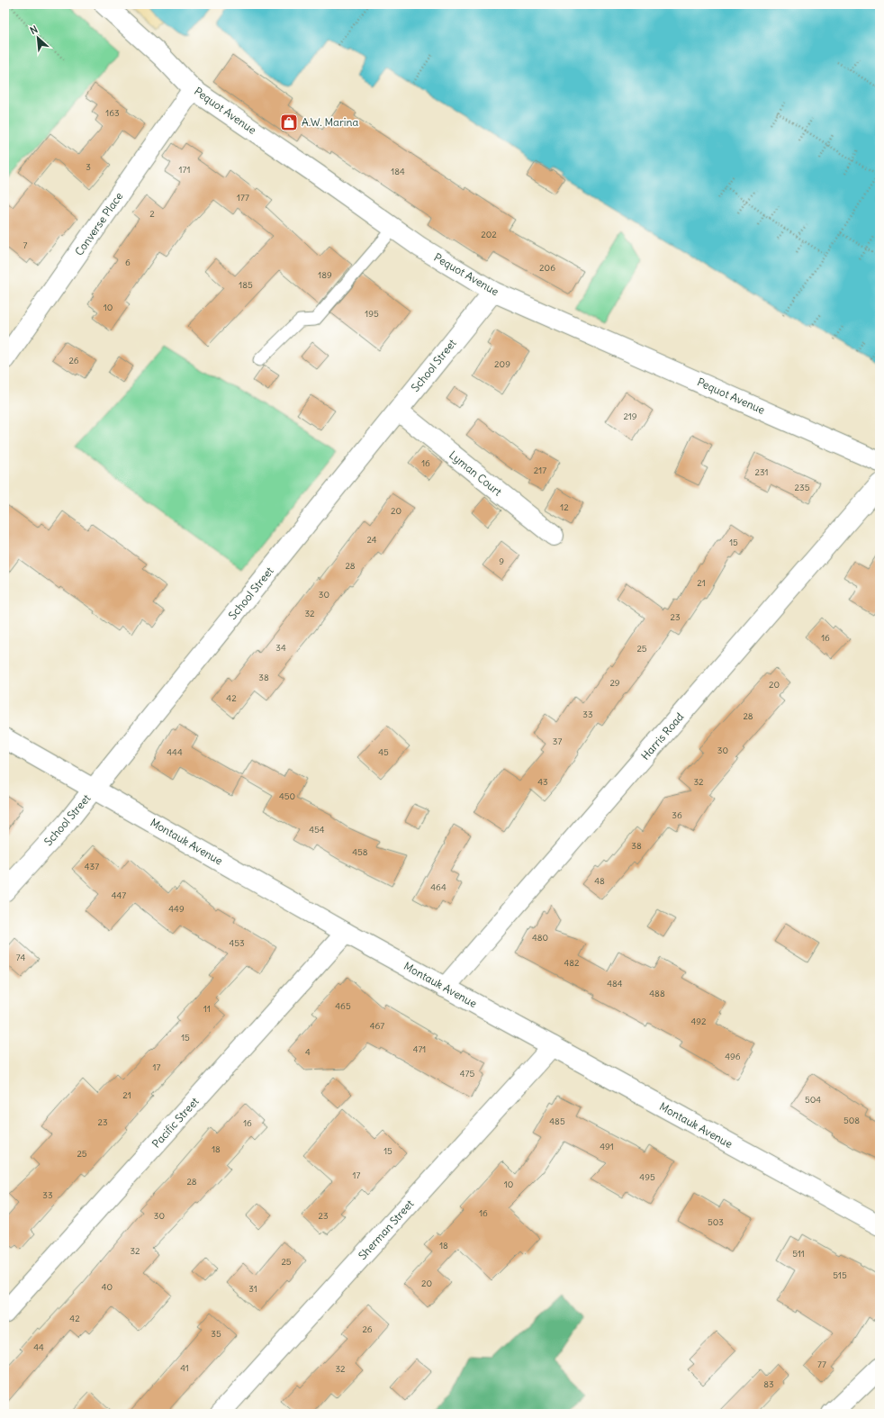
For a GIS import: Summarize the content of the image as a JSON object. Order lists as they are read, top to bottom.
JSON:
{
  "streets": {
    "street": [
      "Pequot Avenue",
      "Converse Place",
      "School Street",
      "Lyman Court",
      "Harris Road",
      "Montauk Avenue",
      "Pacific Street",
      "Sherman Street"
    ]
  },
  "crossings": [
    ["Pequot Avenue", "Converse Place"],
    ["Pequot Avenue", "School Street"],
    ["School Street", "Lyman Court"],
    ["School Street", "Montauk Avenue"],
    ["Harris Road", "Montauk Avenue"],
    ["Montauk Avenue", "Pacific Street"],
    ["Montauk Avenue", "Sherman Street"]
  ],
  "places": {
    "shop": ["A.W. Marina"]
  },
  "house_numbers": [
    "163",
    "3",
    "171",
    "184",
    "177",
    "2",
    "202",
    "7",
    "6",
    "206",
    "189",
    "185",
    "10",
    "195",
    "26",
    "209",
    "219",
    "16",
    "217",
    "231",
    "235",
    "12",
    "20",
    "24",
    "15",
    "9",
    "28",
    "21",
    "30",
    "32",
    "23",
    "16",
    "34",
    "25",
    "38",
    "29",
    "20",
    "42",
    "33",
    "28",
    "37",
    "30",
    "444",
    "45",
    "43",
    "32",
    "450",
    "36",
    "454",
    "38",
    "458",
    "437",
    "48",
    "464",
    "447",
    "449",
    "480",
    "453",
    "74",
    "482",
    "484",
    "488",
    "465",
    "11",
    "492",
    "467",
    "15",
    "471",
    "4",
    "496",
    "17",
    "475",
    "21",
    "504",
    "508",
    "485",
    "23",
    "16",
    "491",
    "18",
    "15",
    "25",
    "17",
    "495",
    "28",
    "10",
    "33",
    "16",
    "30",
    "23",
    "503",
    "18",
    "32",
    "511",
    "25",
    "515",
    "20",
    "40",
    "31",
    "42",
    "26",
    "35",
    "44",
    "77",
    "41",
    "32",
    "83"
  ],
  "north": "top left"
}
